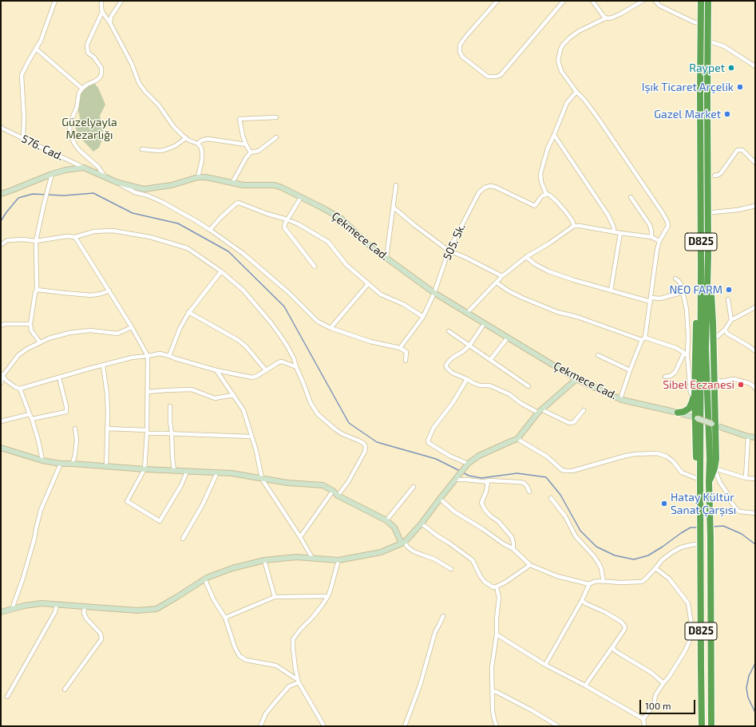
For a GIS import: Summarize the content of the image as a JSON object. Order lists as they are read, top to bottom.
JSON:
{
  "streets": {
    "highway": ["D825"],
    "street": ["576. Cad.", "Çekmece Cad.", "505. Sk."]
  },
  "crossings": [
    ["576. Cad.", "Çekmece Cad."],
    ["Çekmece Cad.", "505. Sk."]
  ],
  "parks": ["Güzelyayla Mezarlığı"],
  "places": [
    "Raypet",
    "Işık Ticaret Arçelik",
    "Gazel Market",
    "NEO FARM",
    "Sibel Eczanesi",
    "Hatay Kültür Sanat Çarşısı"
  ],
  "scale_bar": "100 m"
}
